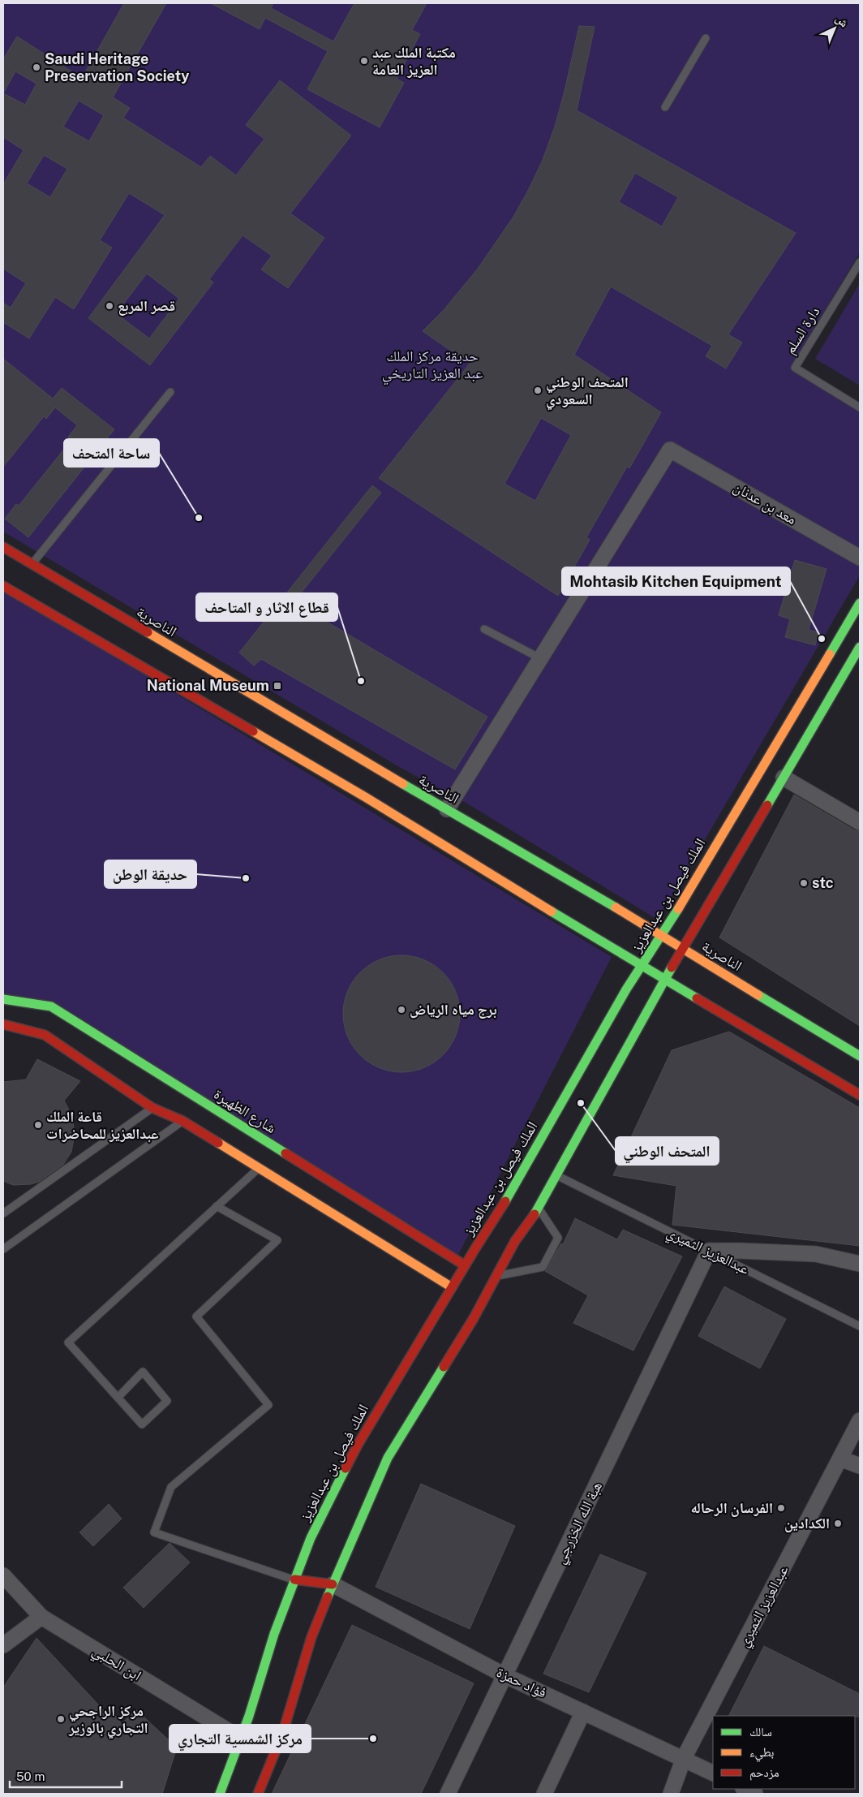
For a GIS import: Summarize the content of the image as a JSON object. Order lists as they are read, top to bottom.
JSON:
{
  "streets": {
    "street": [
      "معد بن عدنان",
      "الناصرية",
      "الملك فيصل بن عبدالعزيز",
      "شارع الظهيرة",
      "عبدالعزيز الثميري",
      "هبة الله الخزرجي",
      "ابن الحلبي",
      "فؤاد حمزة"
    ],
    "lane": ["دارة السلم"]
  },
  "crossings": [
    ["الناصرية", "الملك فيصل بن عبدالعزيز"],
    ["الملك فيصل بن عبدالعزيز", "شارع الظهيرة"],
    ["الملك فيصل بن عبدالعزيز", "ابن الحلبي"],
    ["عبدالعزيز الثميري", "هبة الله الخزرجي"],
    ["عبدالعزيز الثميري", "فؤاد حمزة"],
    ["هبة الله الخزرجي", "فؤاد حمزة"]
  ],
  "parks": ["حديقة مركز الملك عبد العزيز التاريخي"],
  "places": {
    "other": [
      "مكتبة الملك عبد العزيز العامة",
      "Saudi Heritage Preservation Society",
      "قصر المربع",
      "المتحف الوطني السعودي",
      "ساحة المتحف",
      "Mohtasib Kitchen Equipment",
      "قطاع الاثار و المتاحف",
      "حديقة الوطن",
      "stc",
      "برج مياه الرياض",
      "المتحف الوطني",
      "قاعة الملك عبدالعزيز للمحاضرات",
      "الفرسان الرحاله",
      "الكدادين",
      "مركز الراجحي التجاري بالوزير",
      "مركز الشمسية التجاري"
    ],
    "transit": ["National Museum"]
  },
  "legend": ["سالك", "بطيء", "مزدحم"],
  "scale_bar": "50 m",
  "north": "top right"
}
